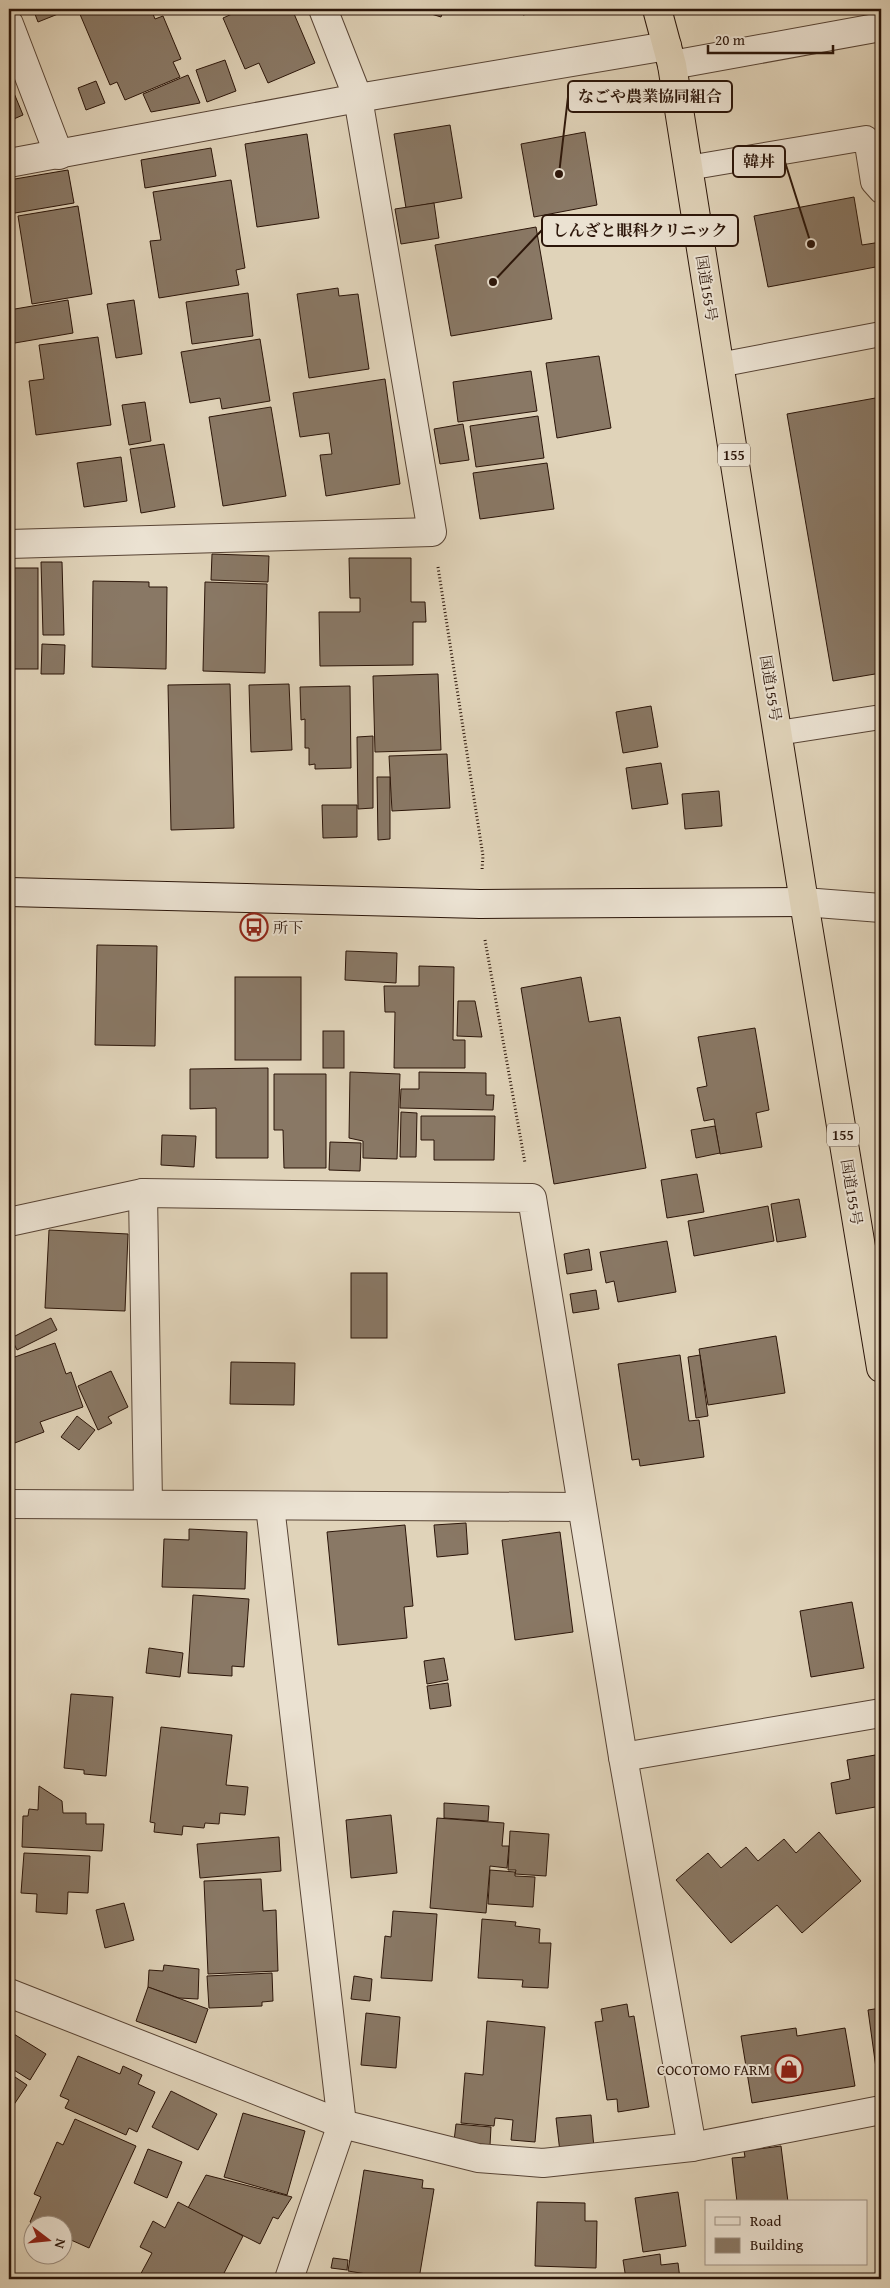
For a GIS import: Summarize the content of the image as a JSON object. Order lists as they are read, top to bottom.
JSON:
{
  "streets": {
    "highway": ["国道155号", "155"]
  },
  "places": {
    "other": ["なごや農業協同組合", "韓丼", "しんざと眼科クリニック"],
    "bus stop": ["所下"],
    "shop": ["COCOTOMO FARM"]
  },
  "legend": ["Road", "Building"],
  "scale_bar": "20 m",
  "north": "right"
}
